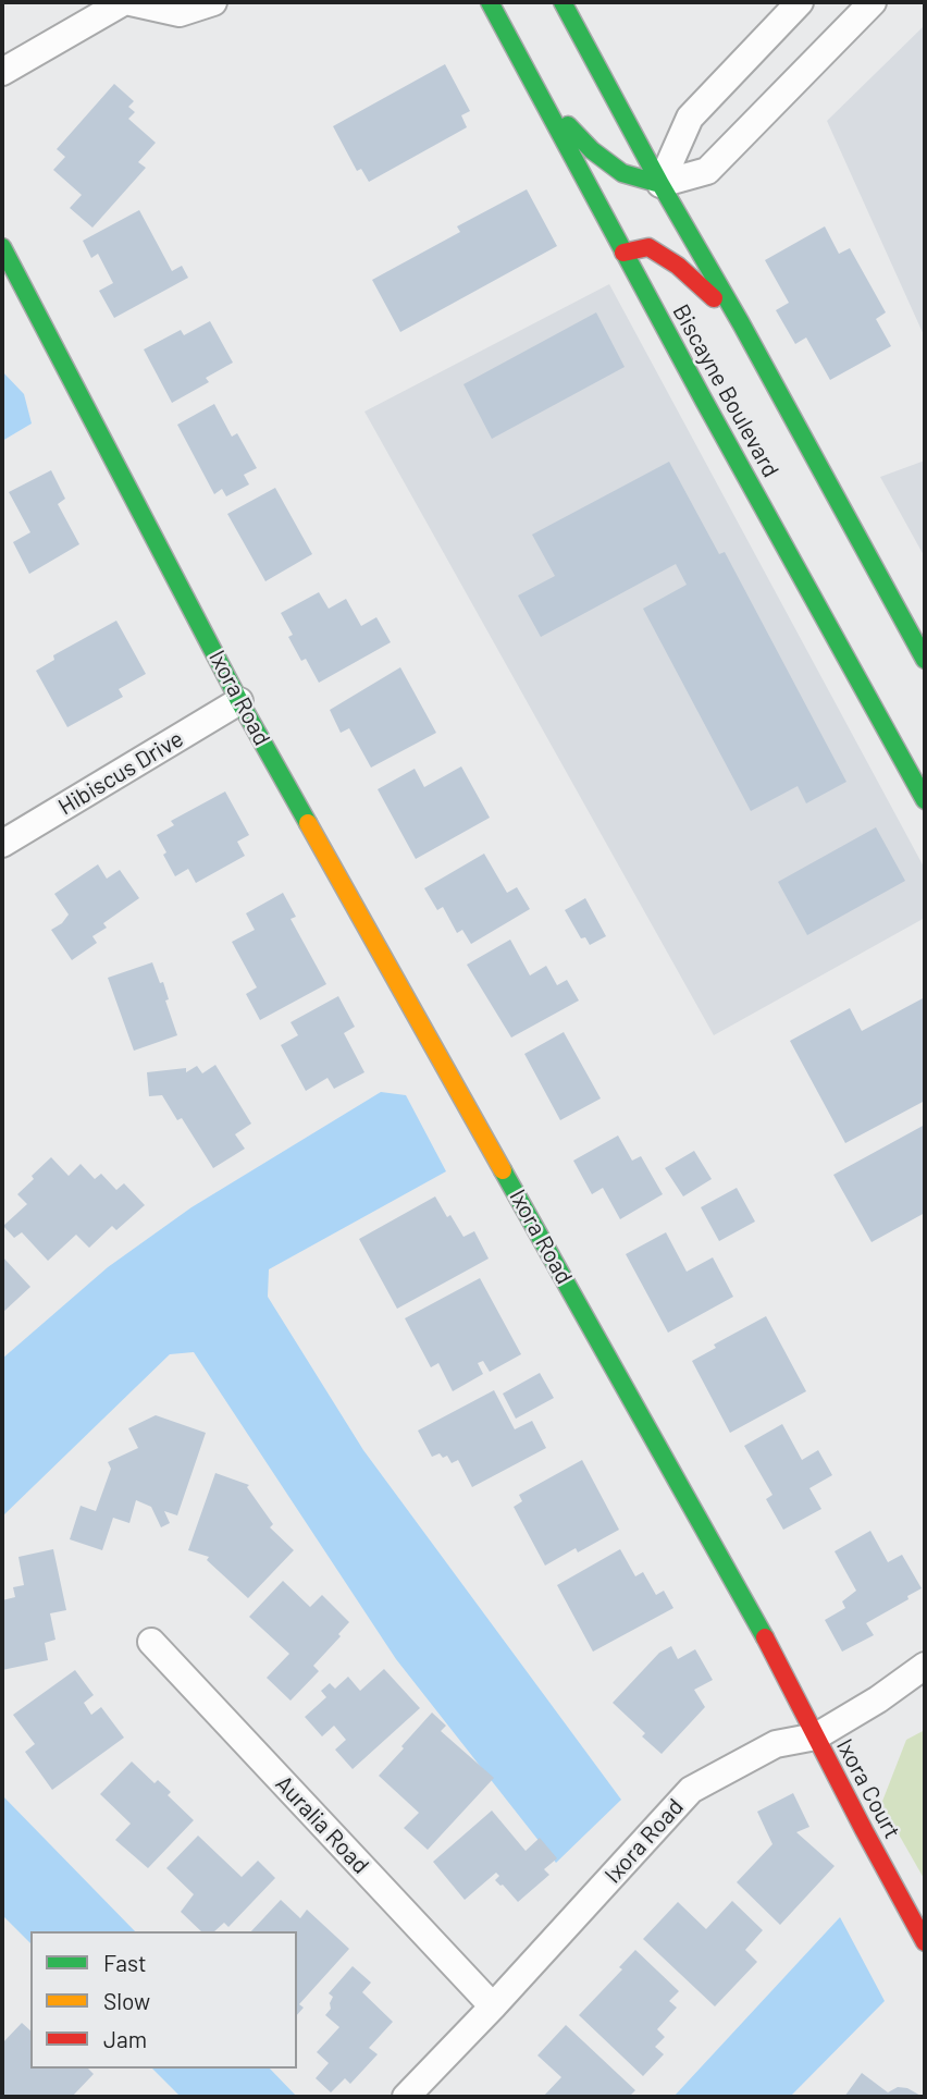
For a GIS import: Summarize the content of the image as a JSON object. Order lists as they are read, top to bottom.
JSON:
{
  "streets": {
    "main road": ["Biscayne Boulevard", "Ixora Road", "Ixora Court"],
    "street": ["Hibiscus Drive", "Auralia Road"]
  },
  "crossings": [
    ["Ixora Road", "Hibiscus Drive"],
    ["Ixora Road", "Ixora Court"],
    ["Ixora Road", "Auralia Road"]
  ],
  "legend": ["Fast", "Slow", "Jam"]
}
